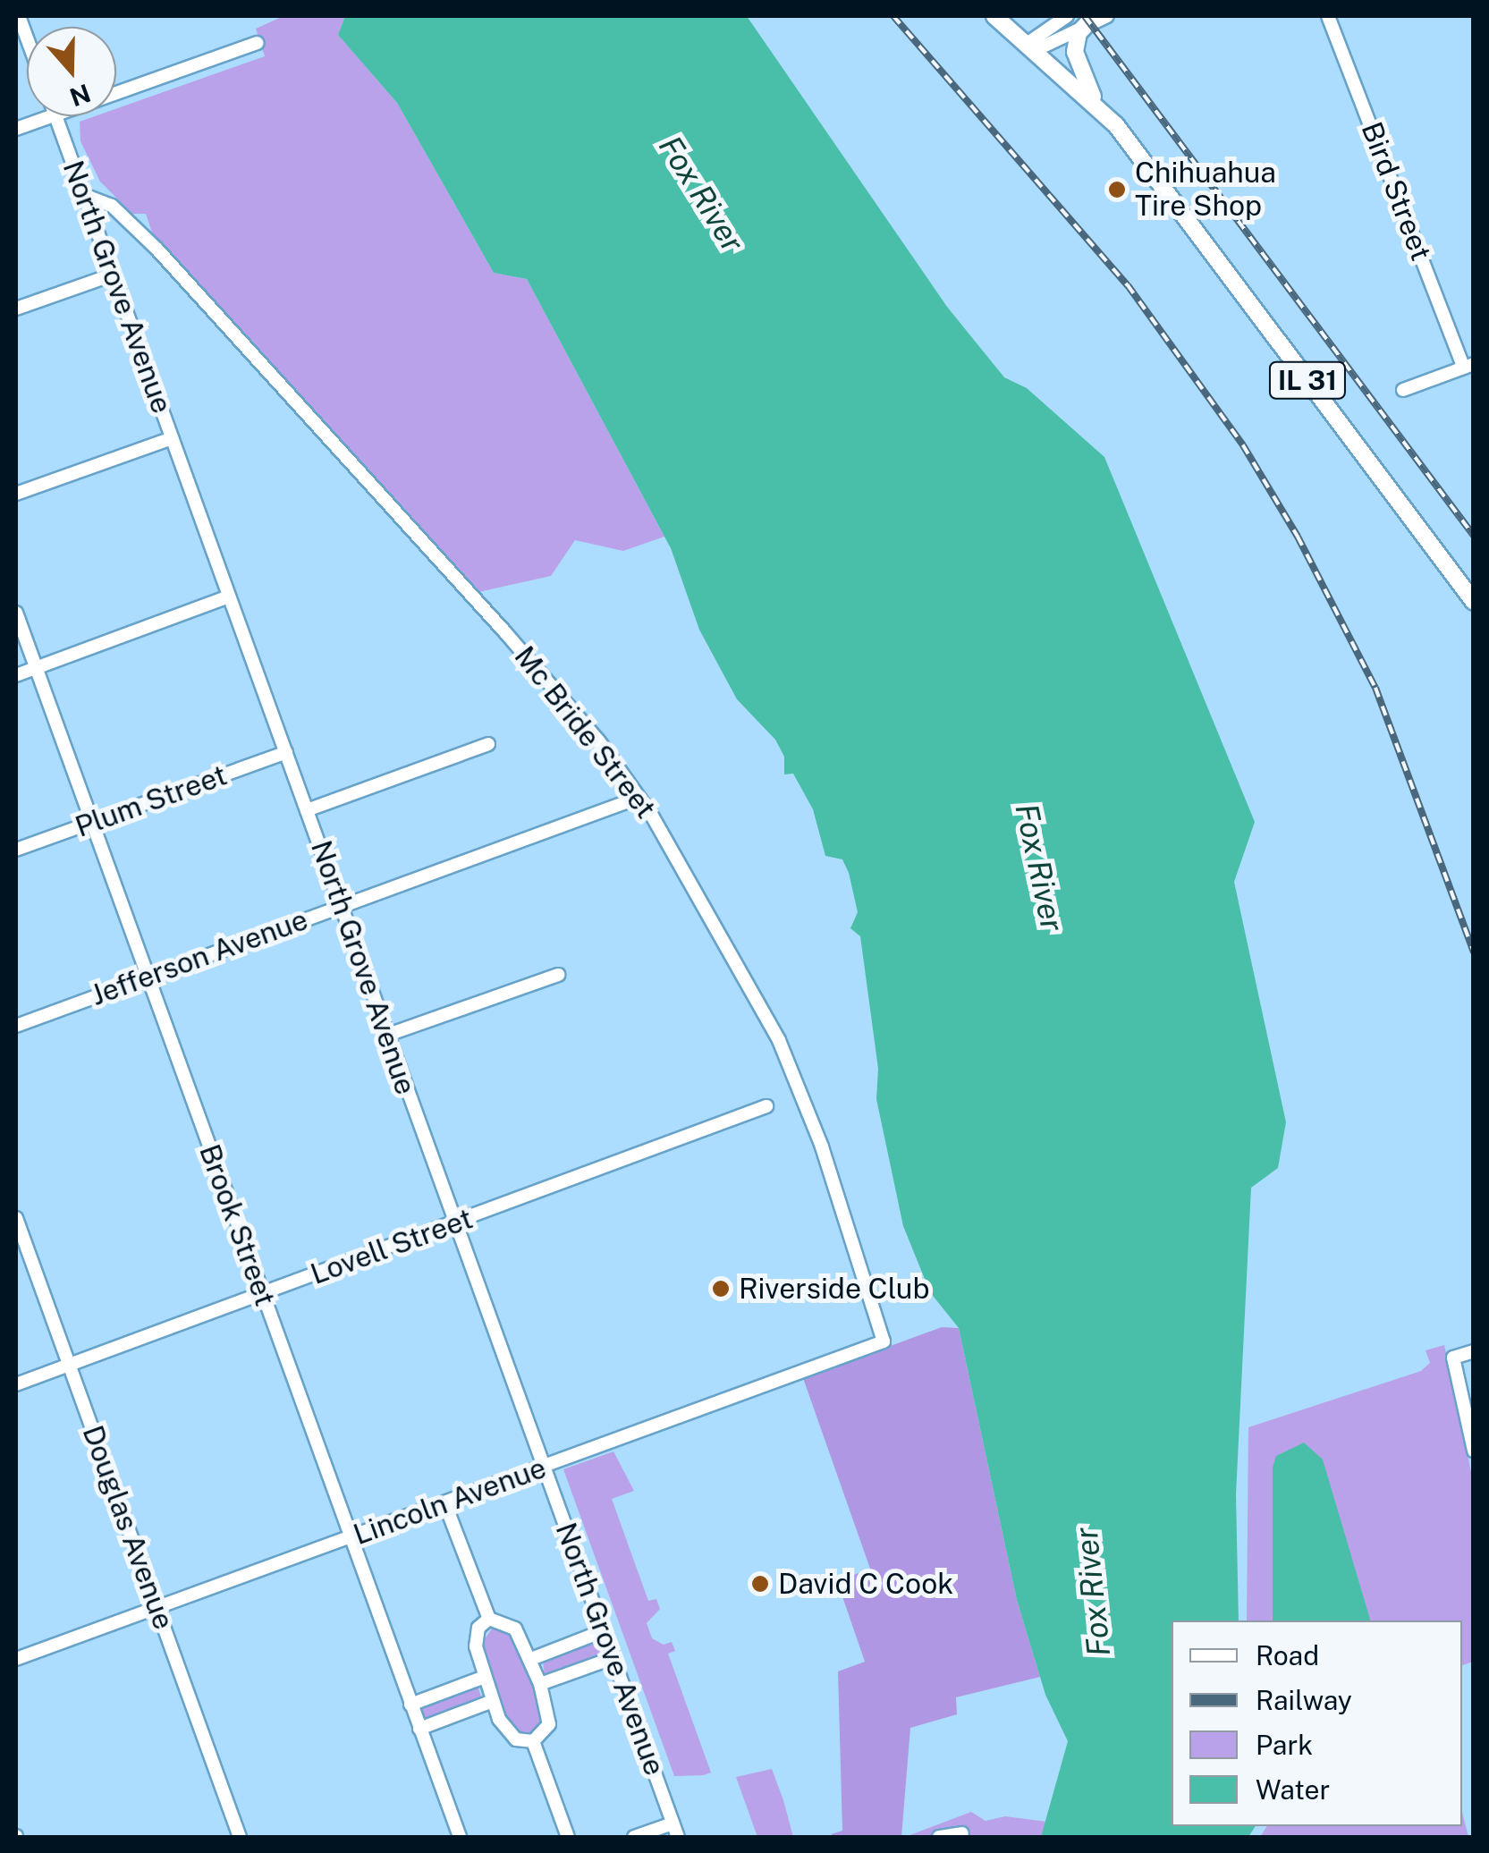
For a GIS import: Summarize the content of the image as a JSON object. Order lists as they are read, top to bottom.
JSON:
{
  "streets": {
    "main road": ["IL 31"],
    "street": [
      "Bird Street",
      "North Grove Avenue",
      "Mc Bride Street",
      "Plum Street",
      "Jefferson Avenue",
      "Brook Street",
      "Lovell Street",
      "Lincoln Avenue",
      "Douglas Avenue"
    ]
  },
  "crossings": [
    ["North Grove Avenue", "Mc Bride Street"],
    ["North Grove Avenue", "Plum Street"],
    ["North Grove Avenue", "Jefferson Avenue"],
    ["North Grove Avenue", "Lovell Street"],
    ["North Grove Avenue", "Lincoln Avenue"],
    ["Mc Bride Street", "Jefferson Avenue"],
    ["Mc Bride Street", "Lincoln Avenue"],
    ["Plum Street", "Brook Street"],
    ["Jefferson Avenue", "Brook Street"],
    ["Brook Street", "Lovell Street"],
    ["Brook Street", "Lincoln Avenue"],
    ["Lovell Street", "Douglas Avenue"],
    ["Lincoln Avenue", "Douglas Avenue"]
  ],
  "water": ["Fox River"],
  "places": ["Chihuahua Tire Shop", "Riverside Club", "David C Cook"],
  "legend": [
    "Road",
    "Railway",
    "Park",
    "Water"
  ],
  "north": "bottom"
}
